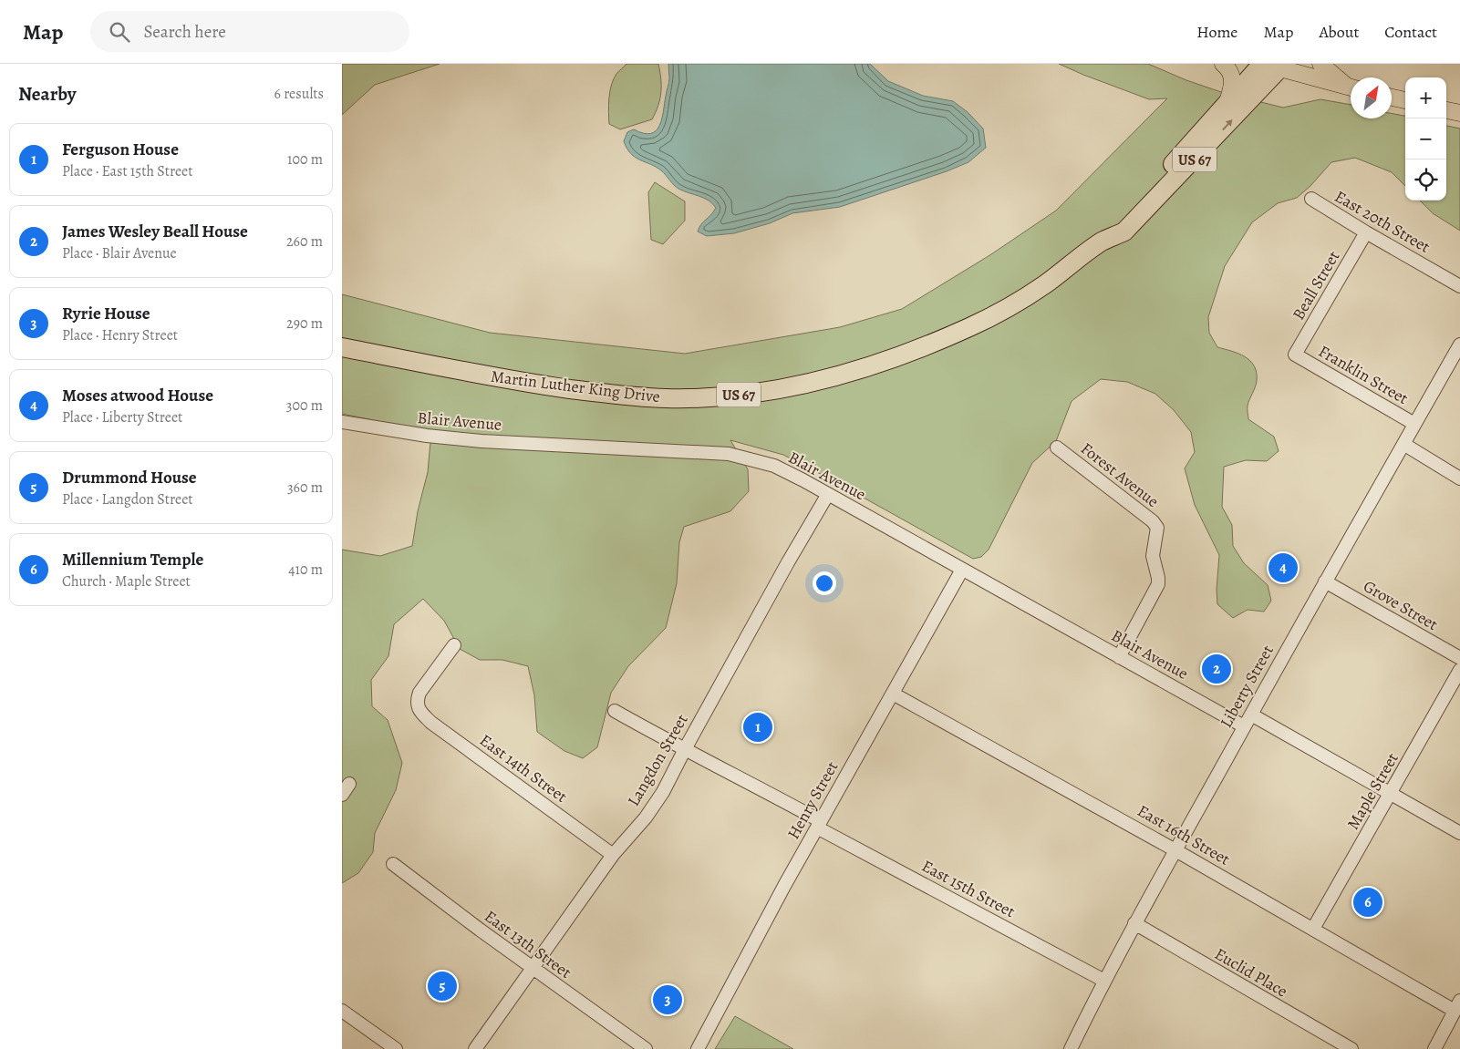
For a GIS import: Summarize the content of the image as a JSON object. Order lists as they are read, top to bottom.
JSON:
{
  "streets": {
    "highway": ["US 67", "Martin Luther King Drive"],
    "street": [
      "East 20th Street",
      "Beall Street",
      "Franklin Street",
      "Blair Avenue",
      "Forest Avenue",
      "Grove Street",
      "Liberty Street",
      "Langdon Street",
      "East 14th Street",
      "Maple Street",
      "Henry Street",
      "East 16th Street",
      "East 15th Street",
      "East 13th Street",
      "Euclid Place"
    ]
  },
  "crossings": [
    ["US 67", "Martin Luther King Drive"],
    ["East 20th Street", "Beall Street"],
    ["Beall Street", "Franklin Street"],
    ["Franklin Street", "Liberty Street"],
    ["Blair Avenue", "Forest Avenue"],
    ["Blair Avenue", "Liberty Street"],
    ["Blair Avenue", "Langdon Street"],
    ["Blair Avenue", "Henry Street"],
    ["Grove Street", "Liberty Street"],
    ["Liberty Street", "East 16th Street"],
    ["Liberty Street", "East 15th Street"],
    ["Liberty Street", "Euclid Place"],
    ["Langdon Street", "East 14th Street"],
    ["Langdon Street", "East 15th Street"],
    ["Langdon Street", "East 13th Street"],
    ["Maple Street", "East 16th Street"],
    ["Henry Street", "East 16th Street"],
    ["Henry Street", "East 15th Street"]
  ],
  "north": "top right",
  "page": {
    "header": "Map",
    "search": "Search here",
    "nav": [
      "Home",
      "Map",
      "About",
      "Contact"
    ],
    "heading": ["Nearby", "6 results"],
    "map_buttons": ["+", "−"],
    "list": [
      {
        "mark": "1",
        "name": "Ferguson House",
        "note": "Place · East 15th Street",
        "value": "100 m"
      },
      {
        "mark": "2",
        "name": "James Wesley Beall House",
        "note": "Place · Blair Avenue",
        "value": "260 m"
      },
      {
        "mark": "3",
        "name": "Ryrie House",
        "note": "Place · Henry Street",
        "value": "290 m"
      },
      {
        "mark": "4",
        "name": "Moses atwood House",
        "note": "Place · Liberty Street",
        "value": "300 m"
      },
      {
        "mark": "5",
        "name": "Drummond House",
        "note": "Place · Langdon Street",
        "value": "360 m"
      },
      {
        "mark": "6",
        "name": "Millennium Temple",
        "note": "Church · Maple Street",
        "value": "410 m"
      }
    ],
    "pins": [
      "4",
      "2",
      "1",
      "6",
      "5",
      "3"
    ]
  }
}
